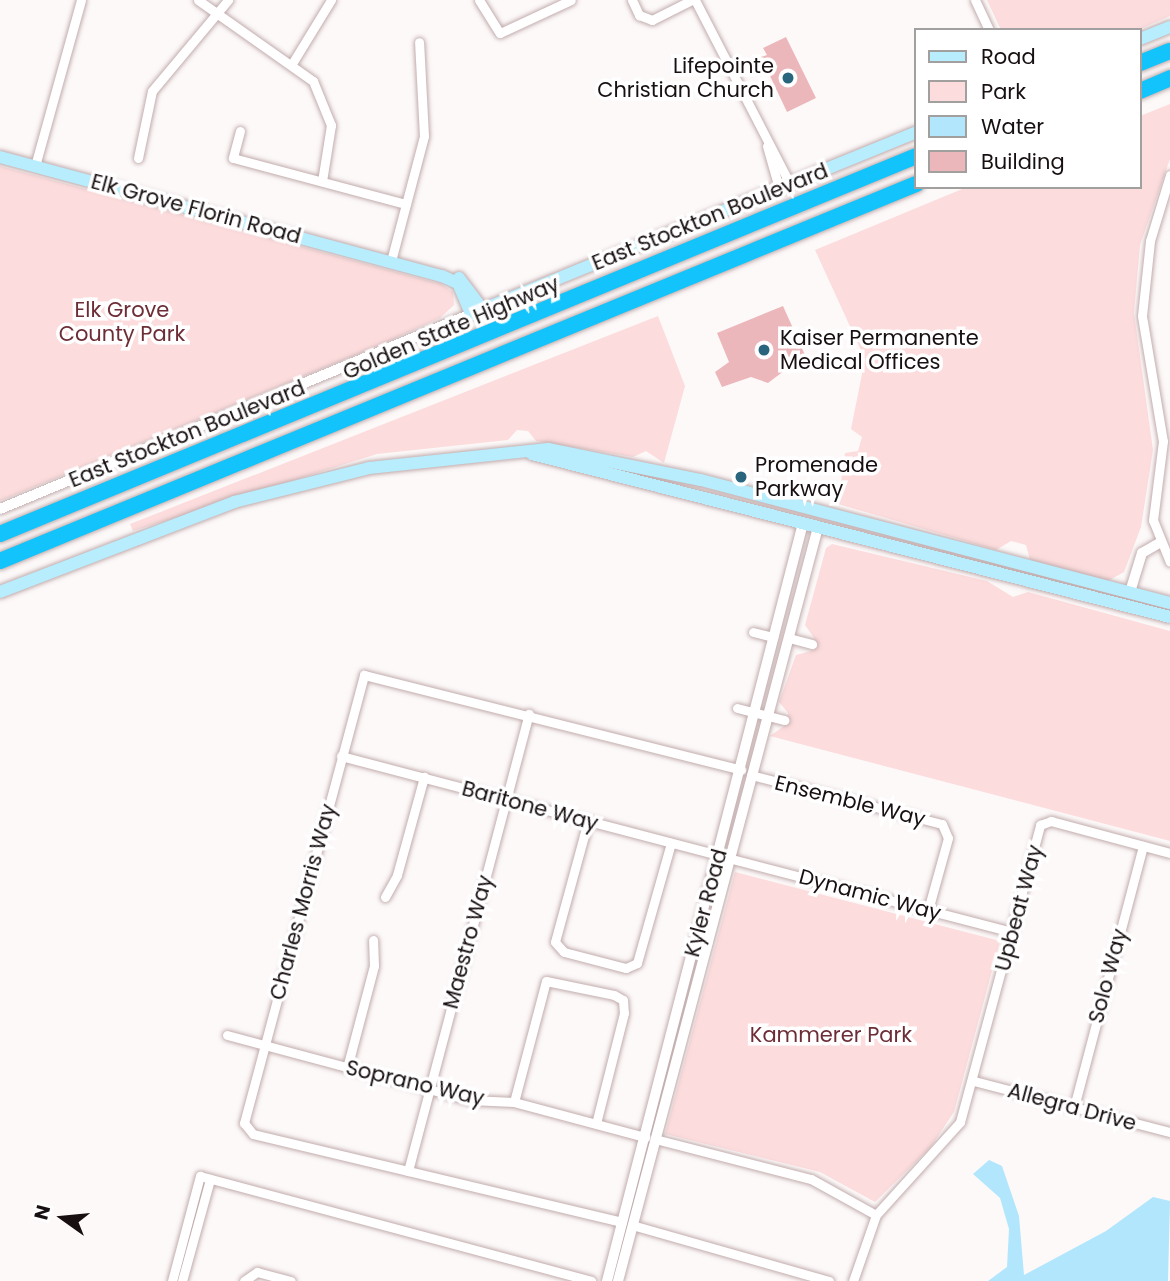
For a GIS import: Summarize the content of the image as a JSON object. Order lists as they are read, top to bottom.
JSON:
{
  "streets": {
    "highway": ["Golden State Highway"],
    "main road": ["Elk Grove Florin Road", "East Stockton Boulevard"],
    "street": [
      "Ensemble Way",
      "Baritone Way",
      "Dynamic Way",
      "Charles Morris Way",
      "Kyler Road",
      "Upbeat Way",
      "Maestro Way",
      "Solo Way",
      "Soprano Way",
      "Allegra Drive"
    ]
  },
  "crossings": [
    ["Elk Grove Florin Road", "East Stockton Boulevard"],
    ["Ensemble Way", "Dynamic Way"],
    ["Ensemble Way", "Charles Morris Way"],
    ["Ensemble Way", "Kyler Road"],
    ["Baritone Way", "Dynamic Way"],
    ["Baritone Way", "Charles Morris Way"],
    ["Baritone Way", "Kyler Road"],
    ["Baritone Way", "Maestro Way"],
    ["Dynamic Way", "Kyler Road"],
    ["Dynamic Way", "Upbeat Way"],
    ["Charles Morris Way", "Kyler Road"],
    ["Charles Morris Way", "Maestro Way"],
    ["Charles Morris Way", "Soprano Way"],
    ["Kyler Road", "Soprano Way"],
    ["Upbeat Way", "Solo Way"],
    ["Upbeat Way", "Soprano Way"],
    ["Upbeat Way", "Allegra Drive"],
    ["Maestro Way", "Soprano Way"],
    ["Solo Way", "Allegra Drive"]
  ],
  "parks": ["Elk Grove County Park", "Kammerer Park"],
  "places": ["Lifepointe Christian Church", "Kaiser Permanente Medical Offices", "Promenade Parkway"],
  "legend": [
    "Road",
    "Park",
    "Water",
    "Building"
  ],
  "north": "left"
}
